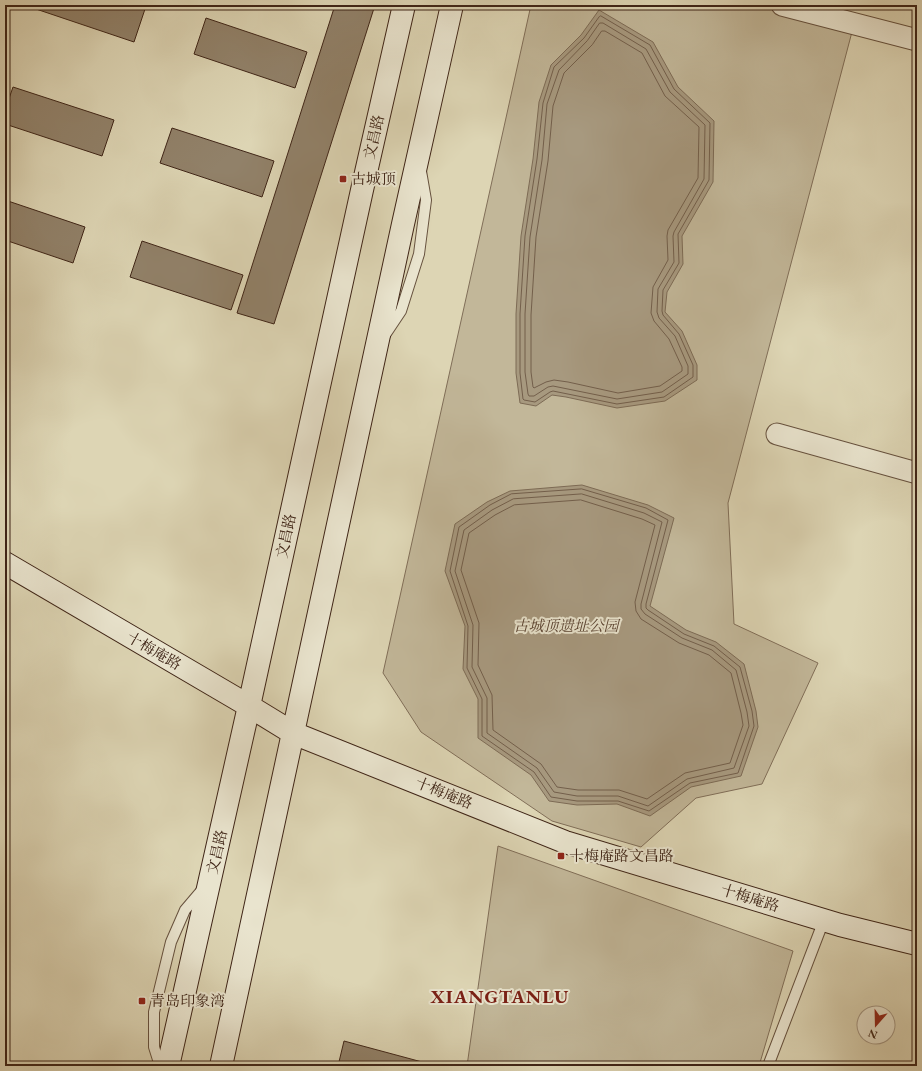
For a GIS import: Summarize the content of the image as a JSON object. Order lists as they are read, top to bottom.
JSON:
{
  "streets": {
    "main road": ["文昌路", "十梅庵路"]
  },
  "crossings": [
    ["文昌路", "十梅庵路"]
  ],
  "districts": ["XIANGTANLU"],
  "parks": ["古城顶遗址公园"],
  "places": {
    "transit": ["古城顶", "十梅庵路文昌路", "青岛印象湾"]
  },
  "north": "bottom"
}
